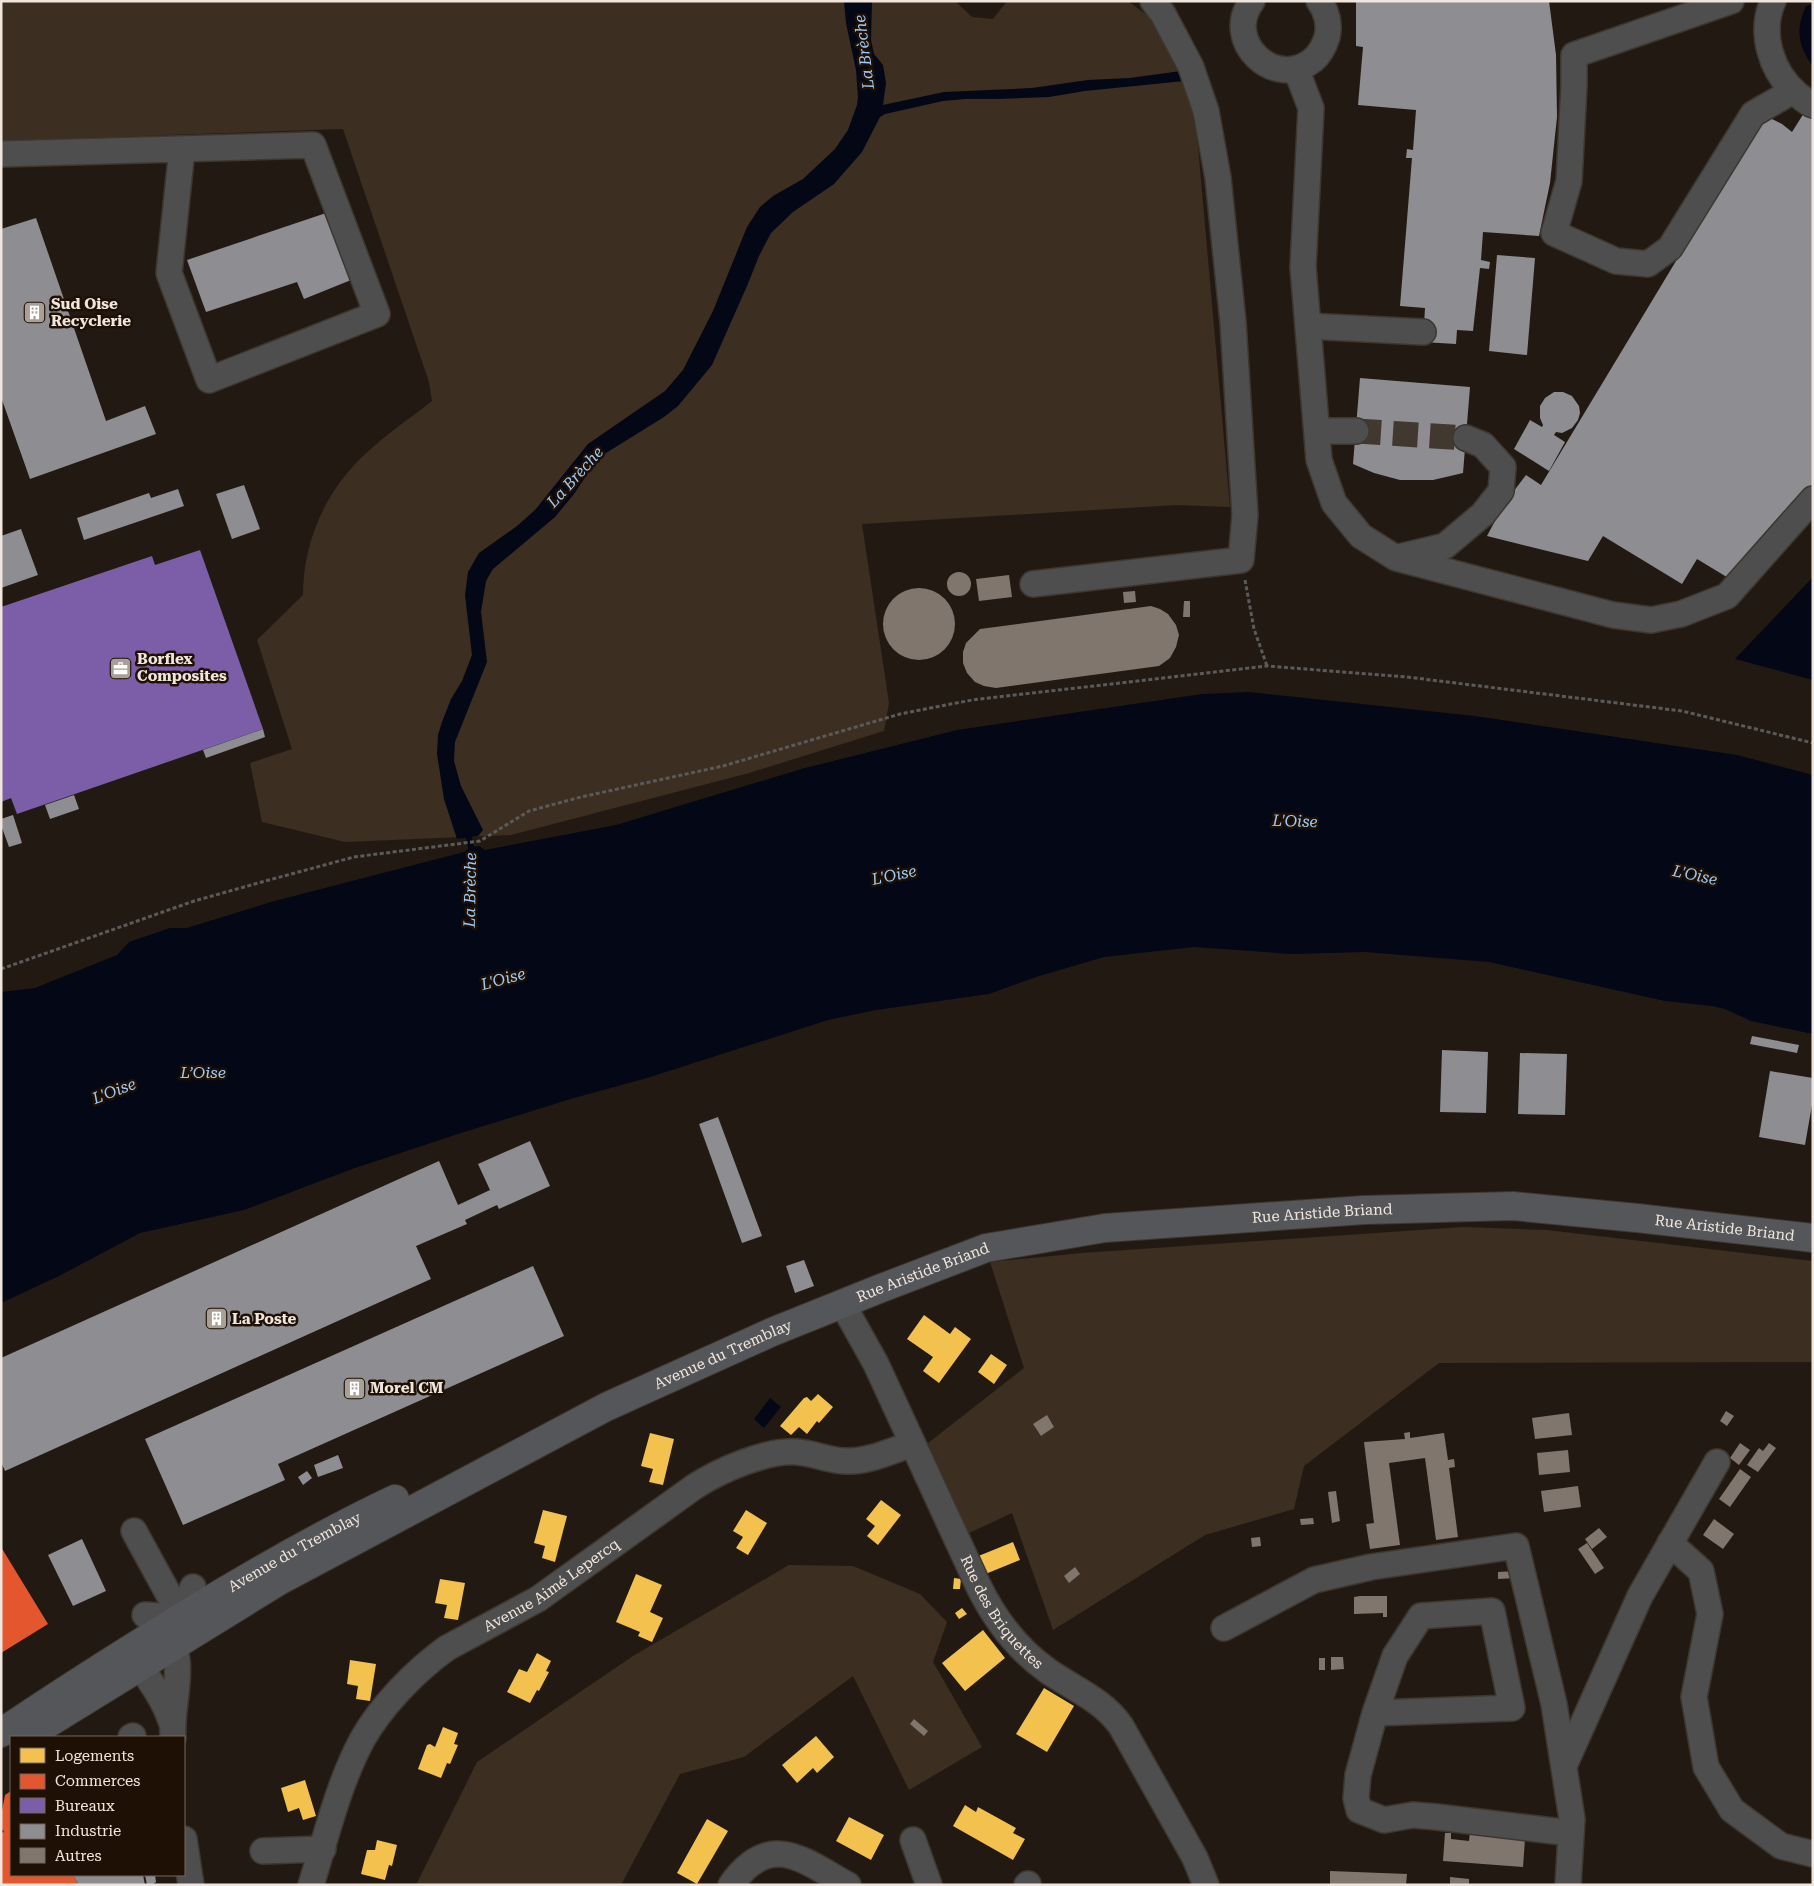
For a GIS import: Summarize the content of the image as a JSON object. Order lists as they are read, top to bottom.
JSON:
{
  "streets": {
    "main road": ["Rue Aristide Briand", "Avenue du Tremblay"],
    "street": ["Avenue Aimé Lepercq", "Rue des Briquettes"]
  },
  "crossings": [
    ["Rue Aristide Briand", "Avenue du Tremblay"],
    ["Rue Aristide Briand", "Rue des Briquettes"],
    ["Avenue du Tremblay", "Rue des Briquettes"],
    ["Avenue Aimé Lepercq", "Rue des Briquettes"]
  ],
  "water": ["La Brèche", "L'Oise", "L’Oise"],
  "places": {
    "building": ["Sud Oise Recyclerie", "La Poste", "Morel CM"],
    "office": ["Borflex Composites"]
  },
  "legend": [
    "Logements",
    "Commerces",
    "Bureaux",
    "Industrie",
    "Autres"
  ]
}
